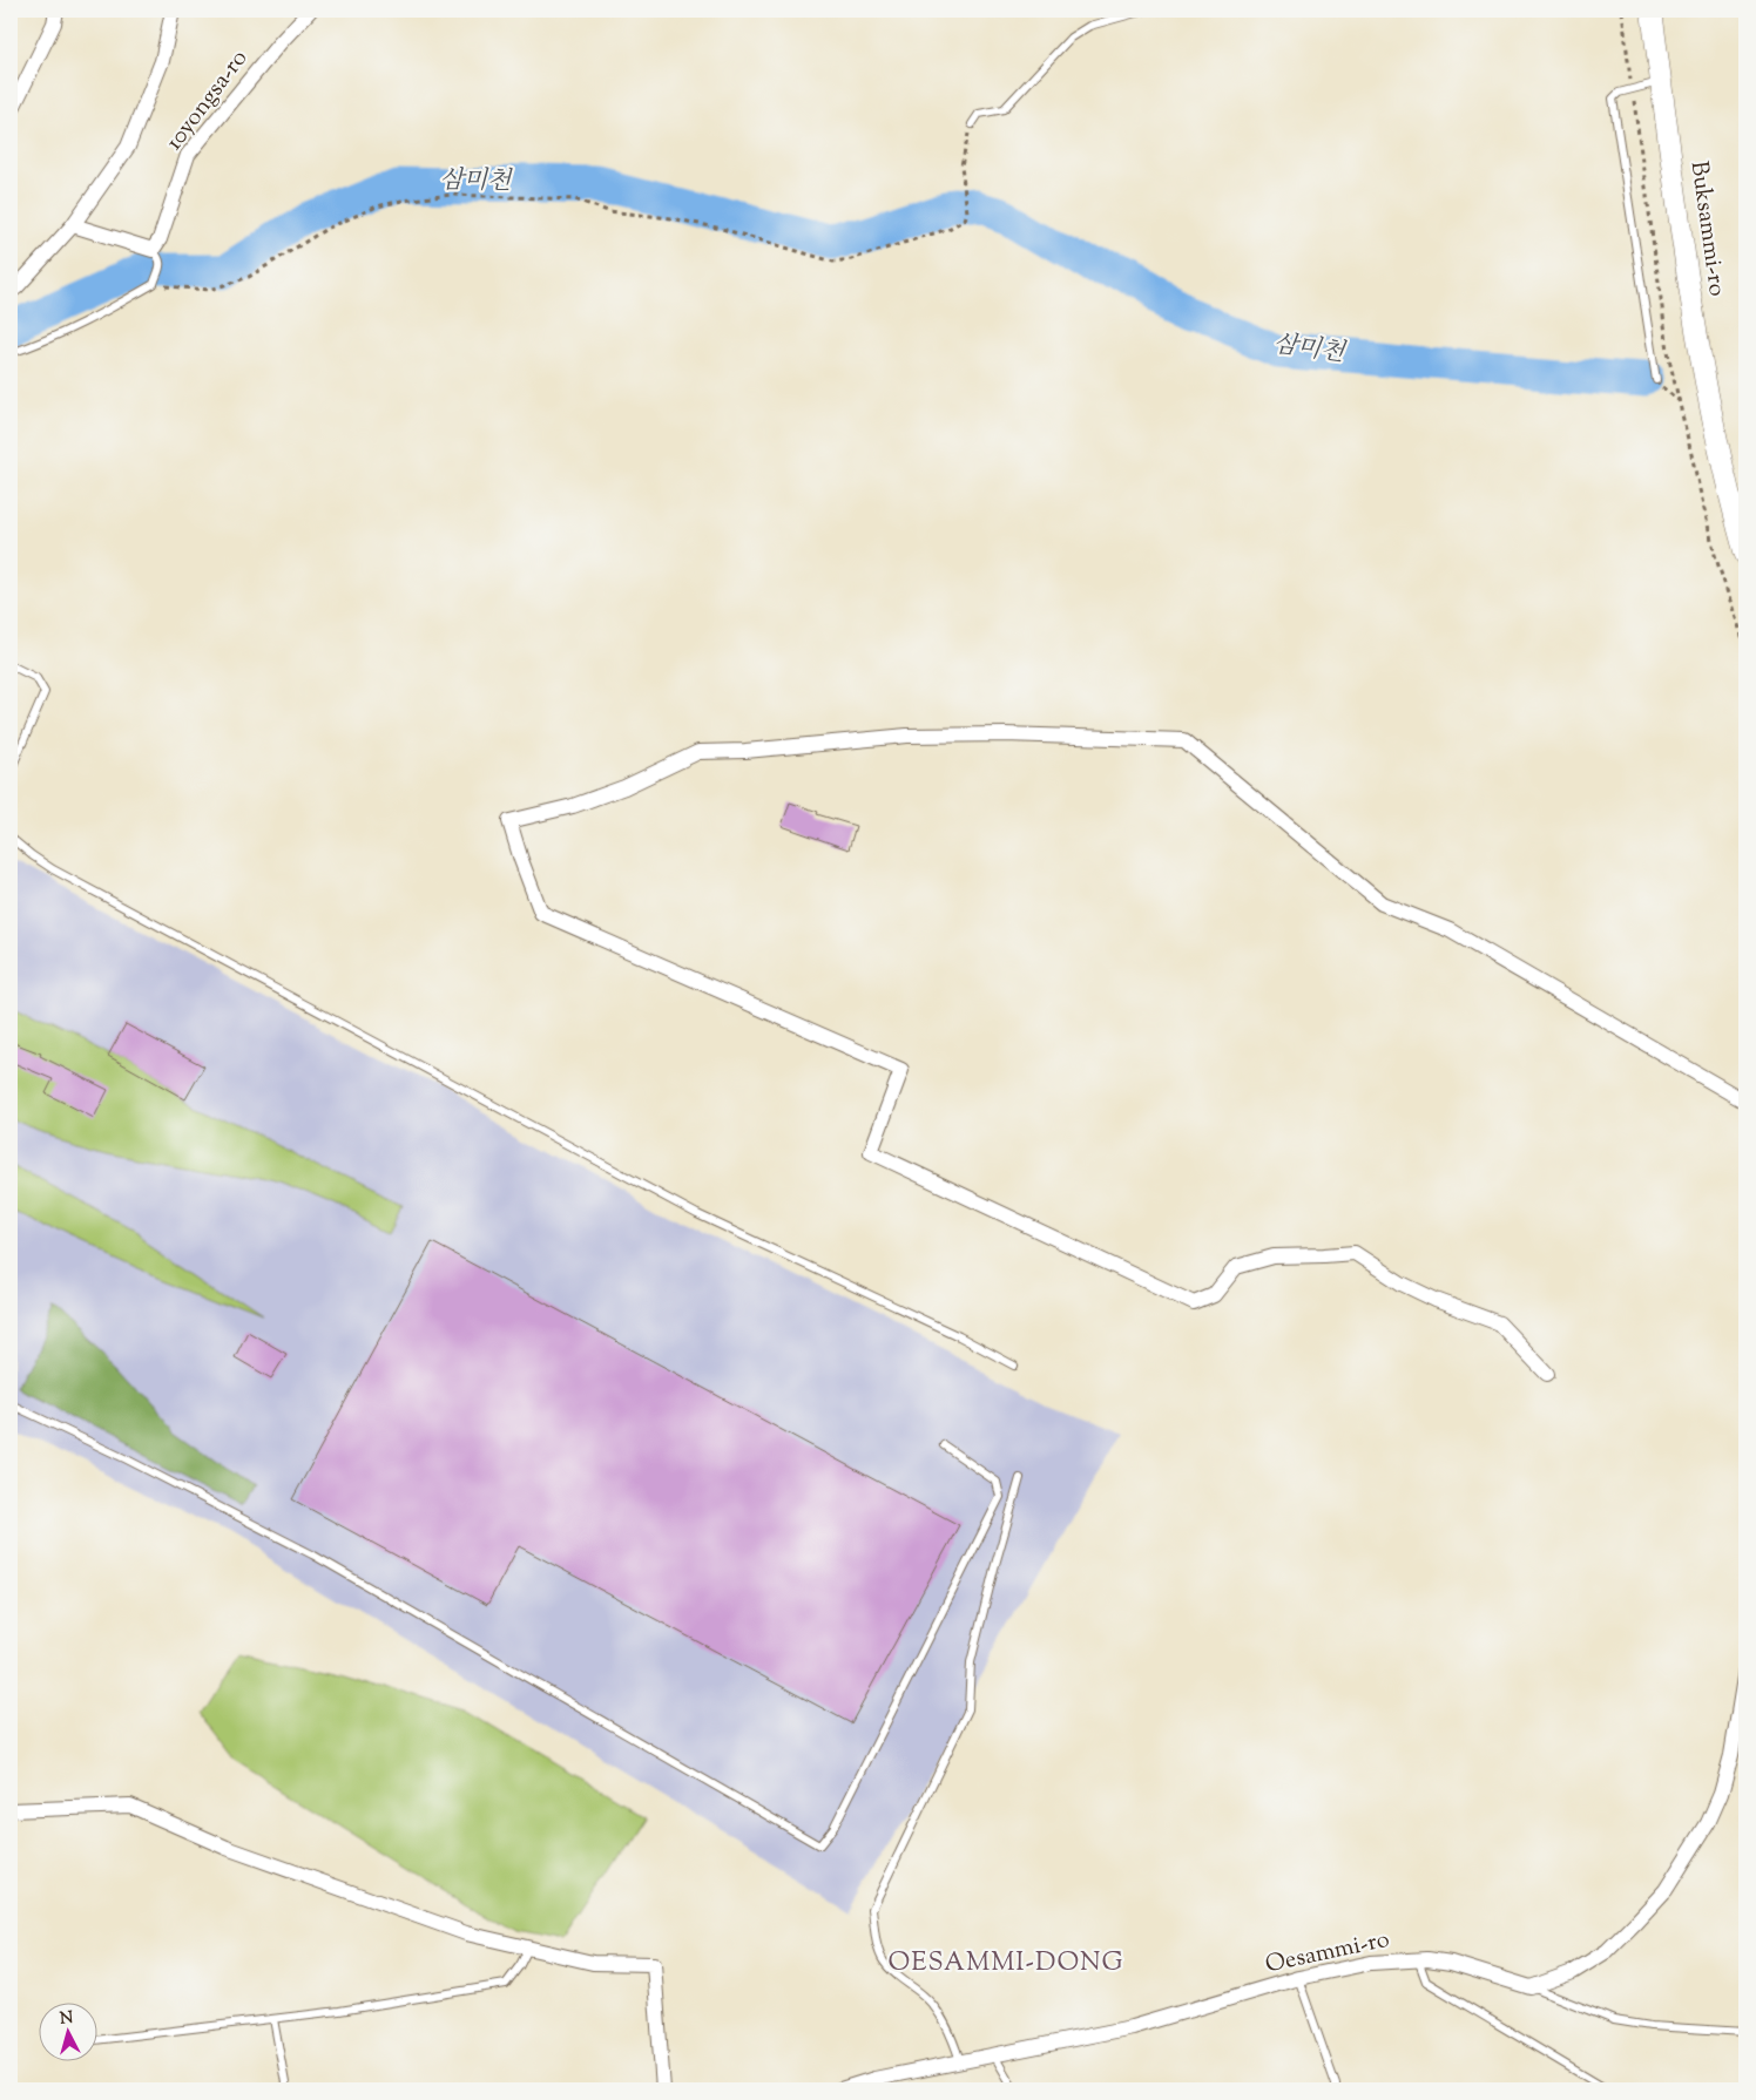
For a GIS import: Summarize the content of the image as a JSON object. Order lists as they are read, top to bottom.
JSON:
{
  "streets": {
    "street": ["10yongsa-ro", "Buksammi-ro", "Oesammi-ro"]
  },
  "districts": ["OESAMMI-DONG"],
  "water": ["삼미천"],
  "north": "top"
}
